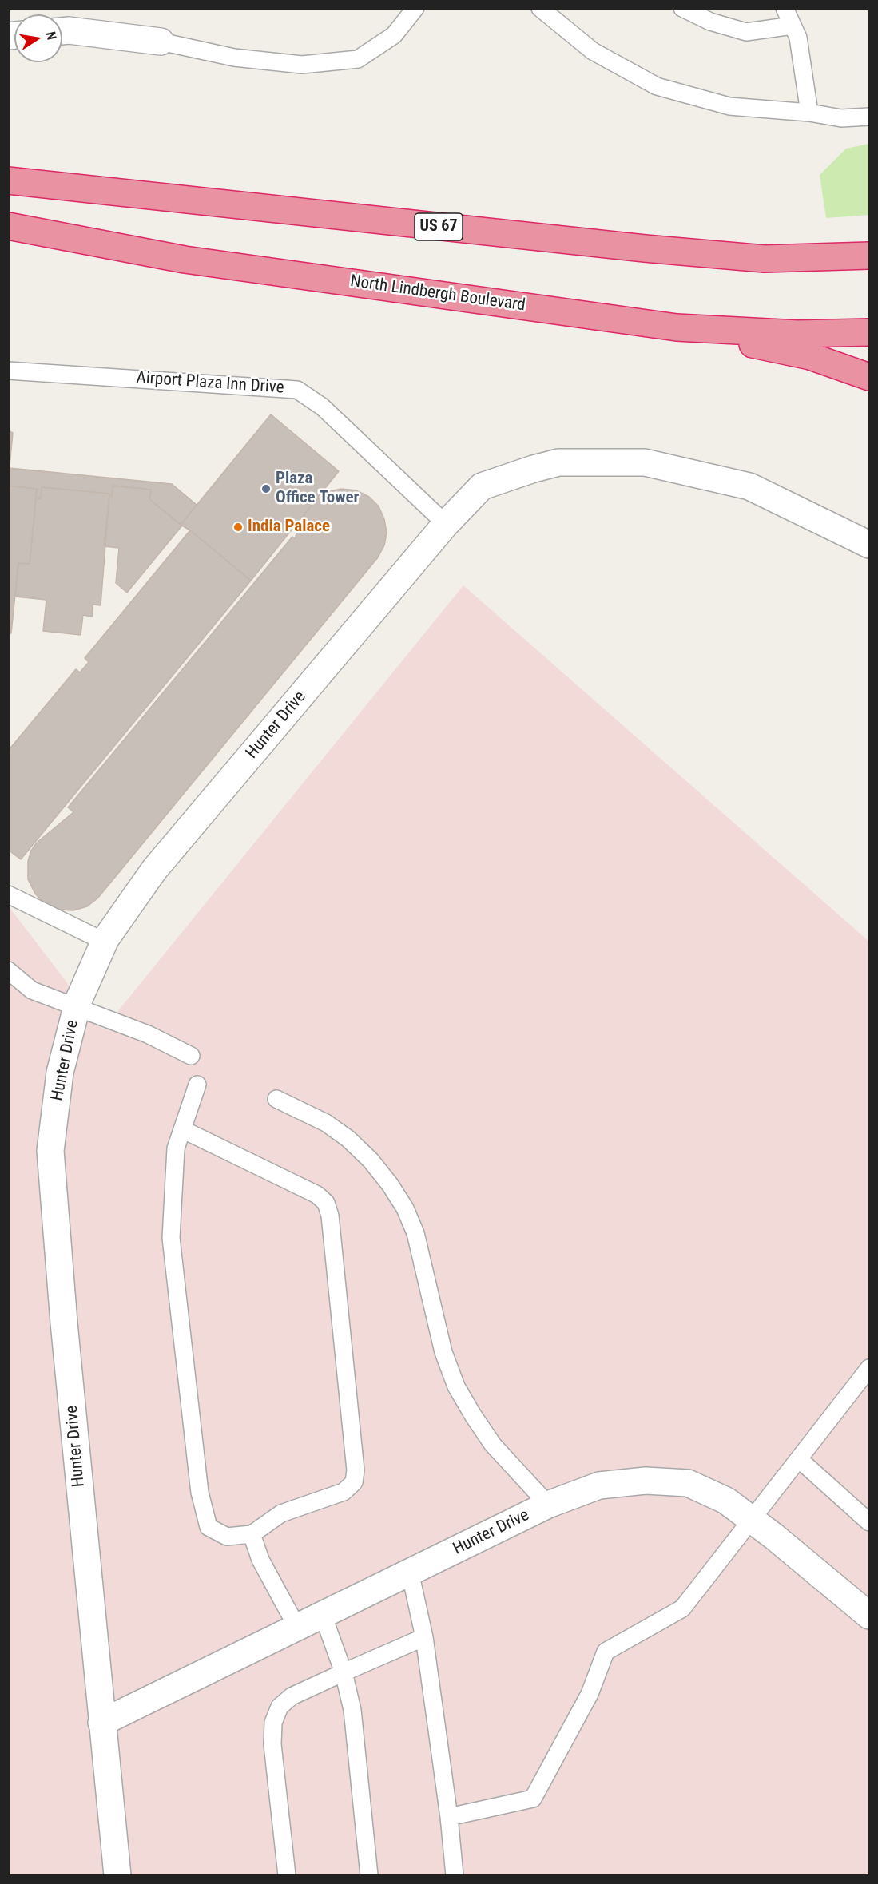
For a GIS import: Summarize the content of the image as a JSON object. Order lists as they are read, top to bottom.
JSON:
{
  "streets": {
    "highway": ["US 67", "North Lindbergh Boulevard"],
    "street": ["Hunter Drive"],
    "lane": ["Airport Plaza Inn Drive"]
  },
  "crossings": [
    ["Airport Plaza Inn Drive", "Hunter Drive"]
  ],
  "places": ["Plaza Office Tower", "India Palace"],
  "north": "right"
}
